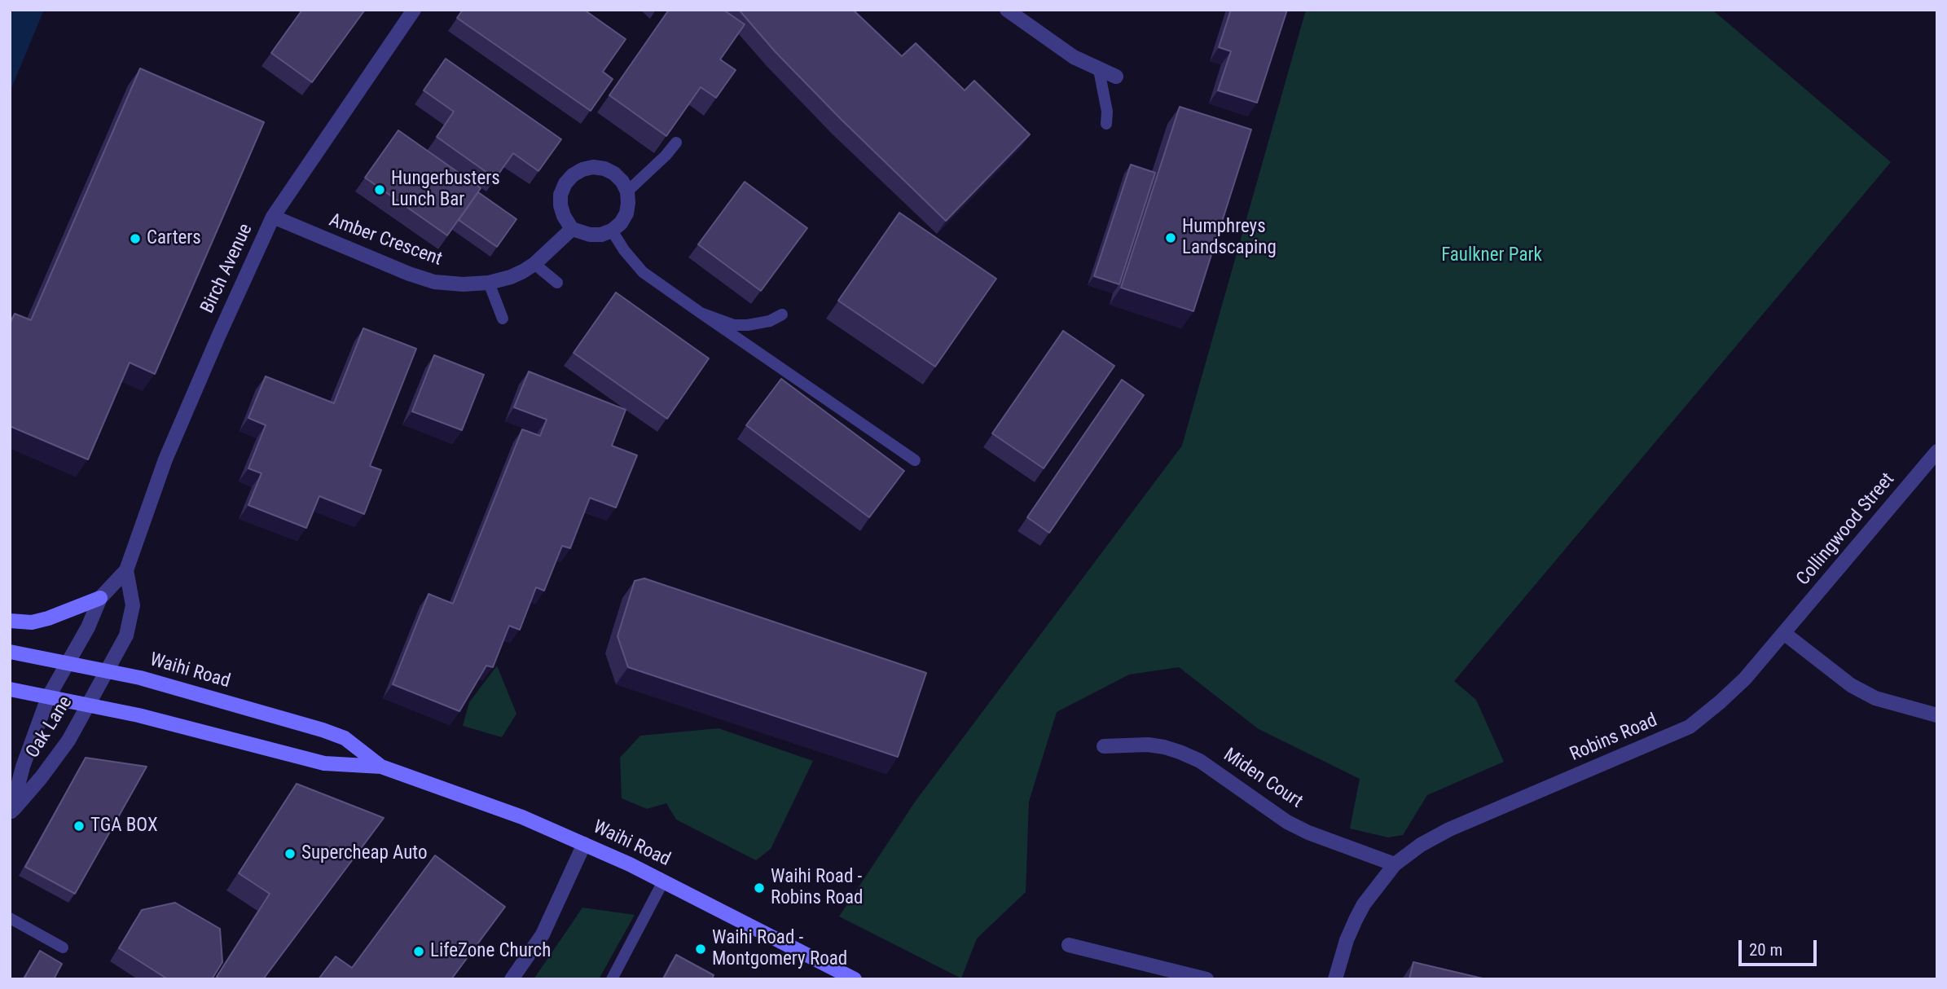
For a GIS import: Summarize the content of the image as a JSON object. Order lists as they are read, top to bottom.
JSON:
{
  "streets": {
    "main road": ["Waihi Road"],
    "street": [
      "Amber Crescent",
      "Birch Avenue",
      "Collingwood Street",
      "Oak Lane",
      "Robins Road",
      "Miden Court"
    ]
  },
  "crossings": [
    ["Amber Crescent", "Birch Avenue"],
    ["Birch Avenue", "Waihi Road"],
    ["Birch Avenue", "Oak Lane"],
    ["Collingwood Street", "Robins Road"],
    ["Waihi Road", "Oak Lane"],
    ["Robins Road", "Miden Court"]
  ],
  "parks": ["Faulkner Park"],
  "places": [
    "Hungerbusters Lunch Bar",
    "Humphreys Landscaping",
    "Carters",
    "TGA BOX",
    "Supercheap Auto",
    "Waihi Road - Robins Road",
    "Waihi Road - Montgomery Road",
    "LifeZone Church"
  ],
  "scale_bar": "20 m"
}
